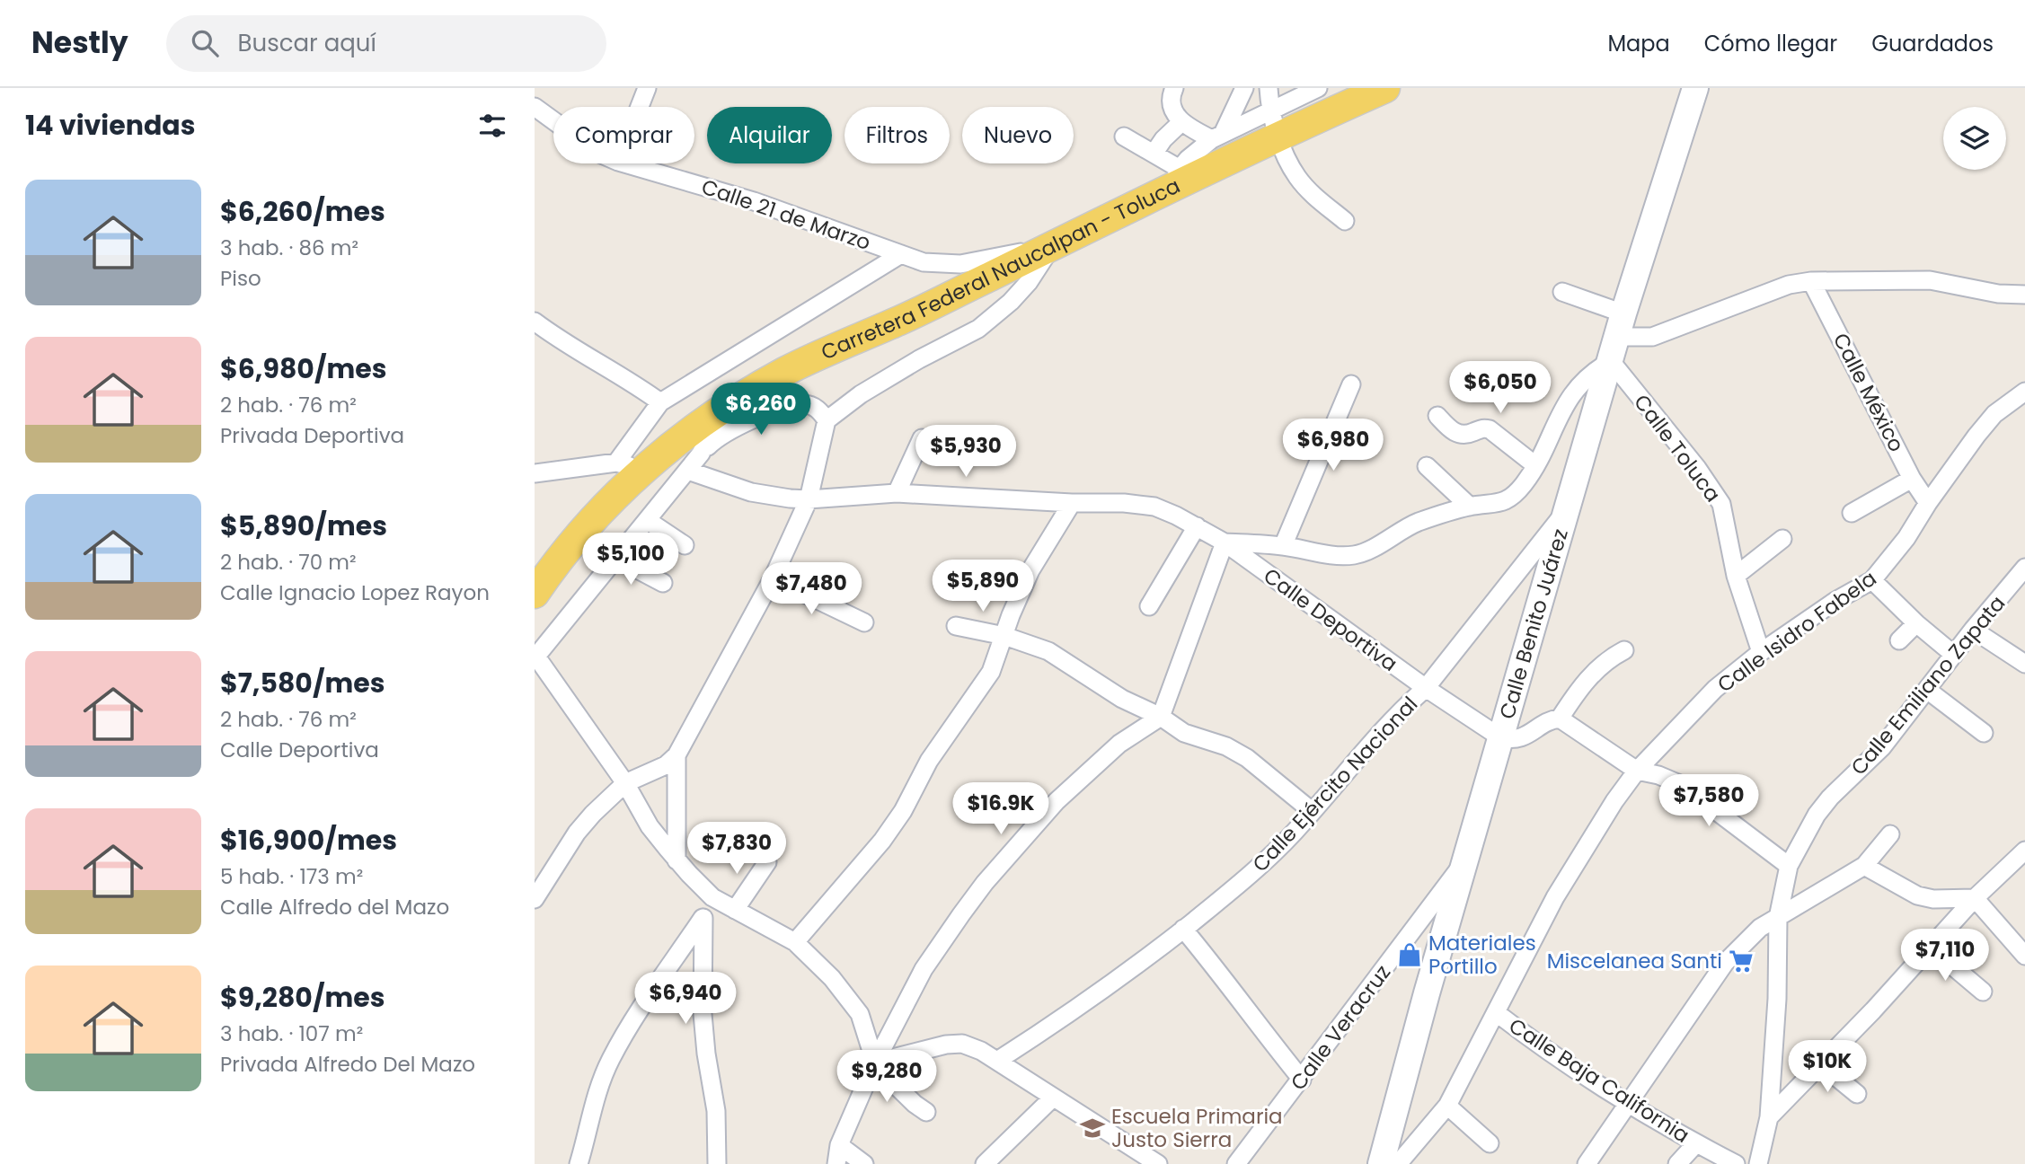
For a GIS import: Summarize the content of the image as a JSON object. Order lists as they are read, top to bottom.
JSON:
{
  "streets": {
    "main road": ["Carretera Federal Naucalpan - Toluca", "Calle Benito Juárez"],
    "street": [
      "Calle 21 de Marzo",
      "Calle México",
      "Calle Toluca",
      "Calle Deportiva",
      "Calle Isidro Fabela",
      "Calle Emiliano Zapata",
      "Calle Ejército Nacional",
      "Calle Veracruz",
      "Calle Baja California"
    ]
  },
  "crossings": [
    ["Calle 21 de Marzo", "Carretera Federal Naucalpan - Toluca"],
    ["Calle México", "Calle Isidro Fabela"],
    ["Calle Toluca", "Calle Benito Juárez"],
    ["Calle Toluca", "Calle Isidro Fabela"],
    ["Calle Deportiva", "Calle Benito Juárez"],
    ["Calle Deportiva", "Calle Ejército Nacional"],
    ["Calle Benito Juárez", "Calle Ejército Nacional"],
    ["Calle Benito Juárez", "Calle Veracruz"],
    ["Calle Isidro Fabela", "Calle Baja California"]
  ],
  "places": {
    "shop": ["Materiales Portillo"],
    "supermarket": ["Miscelanea Santi"],
    "school or university": ["Escuela Primaria Justo Sierra"]
  },
  "page": {
    "header": "Nestly",
    "search": "Buscar aquí",
    "nav": ["Mapa", "Cómo llegar", "Guardados"],
    "heading": "14 viviendas",
    "chip": [
      "Comprar",
      "Alquilar",
      "Filtros",
      "Nuevo"
    ],
    "list": [
      {
        "name": "$6,260/mes",
        "note": "3 hab. · 86 m² · Piso"
      },
      {
        "name": "$6,980/mes",
        "note": "2 hab. · 76 m² · Privada Deportiva"
      },
      {
        "name": "$5,890/mes",
        "note": "2 hab. · 70 m² · Calle Ignacio Lopez Rayon"
      },
      {
        "name": "$7,580/mes",
        "note": "2 hab. · 76 m² · Calle Deportiva"
      },
      {
        "name": "$16,900/mes",
        "note": "5 hab. · 173 m² · Calle Alfredo del Mazo"
      },
      {
        "name": "$9,280/mes",
        "note": "3 hab. · 107 m² · Privada Alfredo Del Mazo"
      }
    ],
    "price": [
      "$6,050",
      "$6,260",
      "$6,980",
      "$5,930",
      "$5,100",
      "$5,890",
      "$7,480",
      "$7,580",
      "$16.9K",
      "$7,830",
      "$7,110",
      "$6,940",
      "$10K",
      "$9,280"
    ]
  }
}
